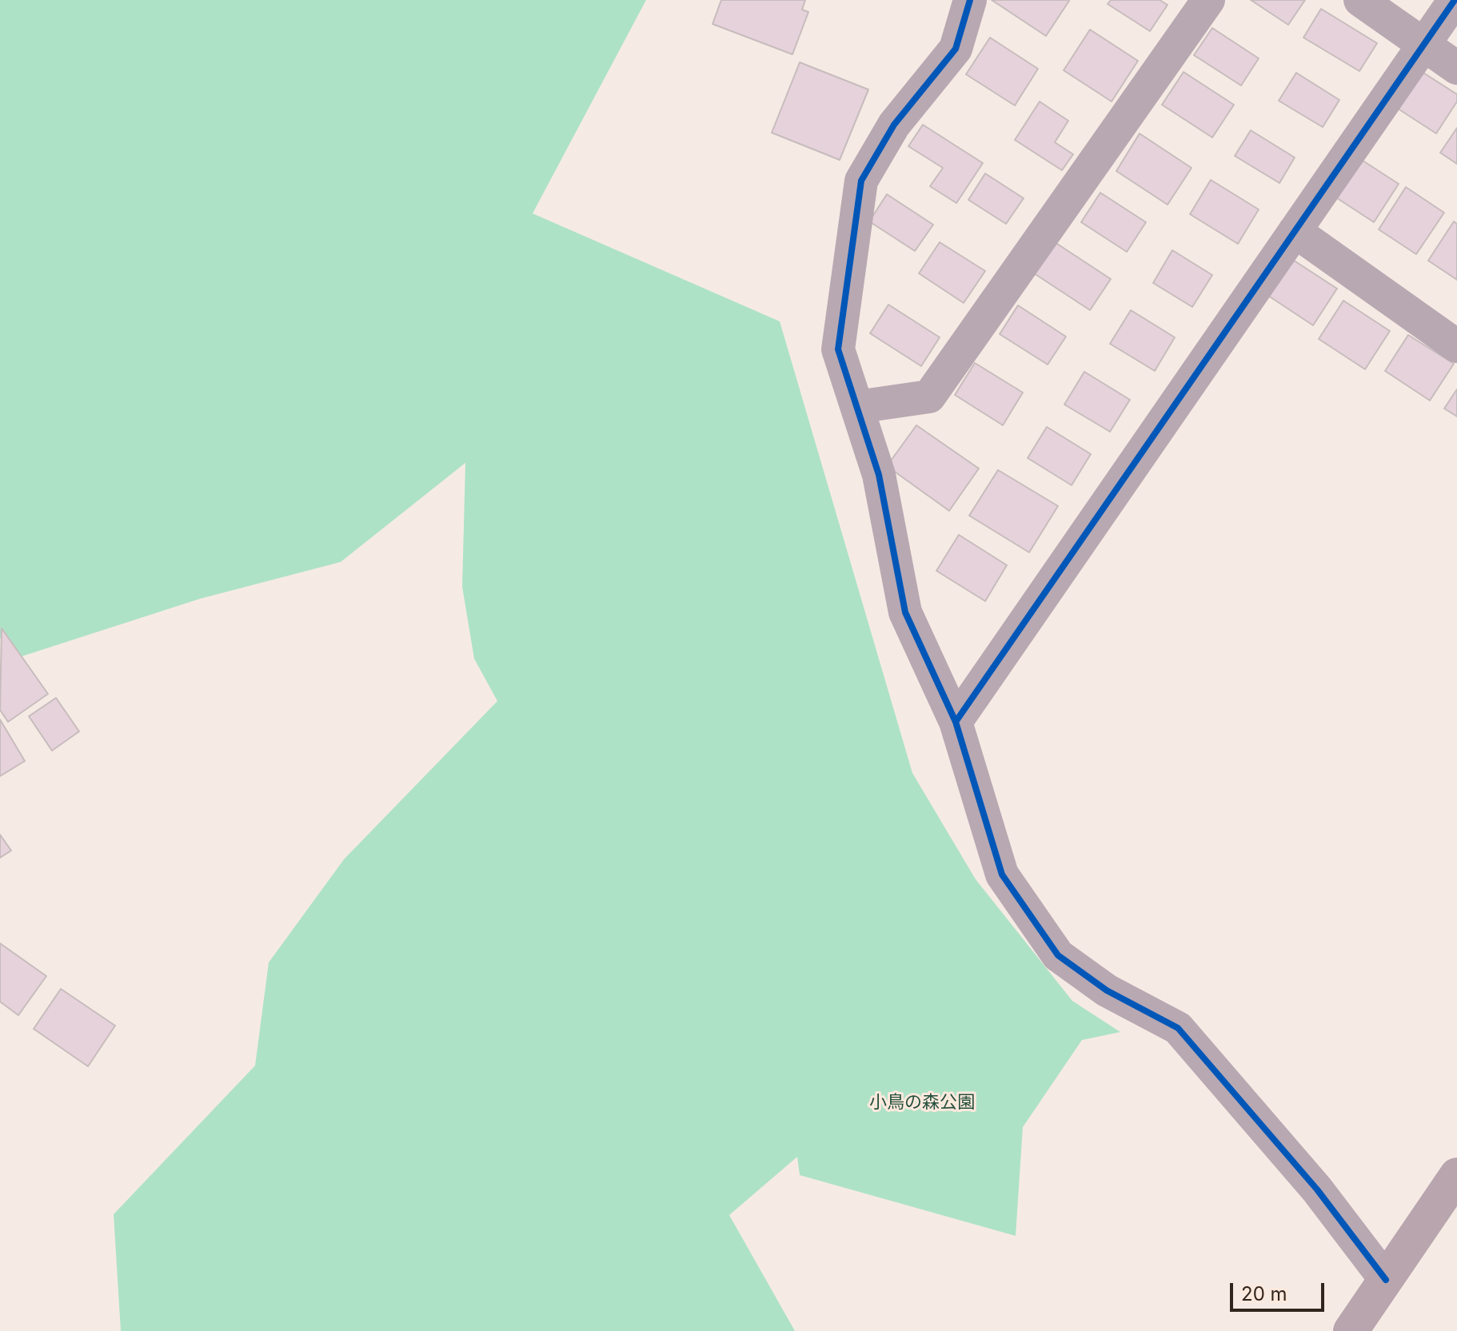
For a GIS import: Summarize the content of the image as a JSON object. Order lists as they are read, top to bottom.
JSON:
{
  "parks": ["小鳥の森公園"],
  "scale_bar": "20 m"
}
